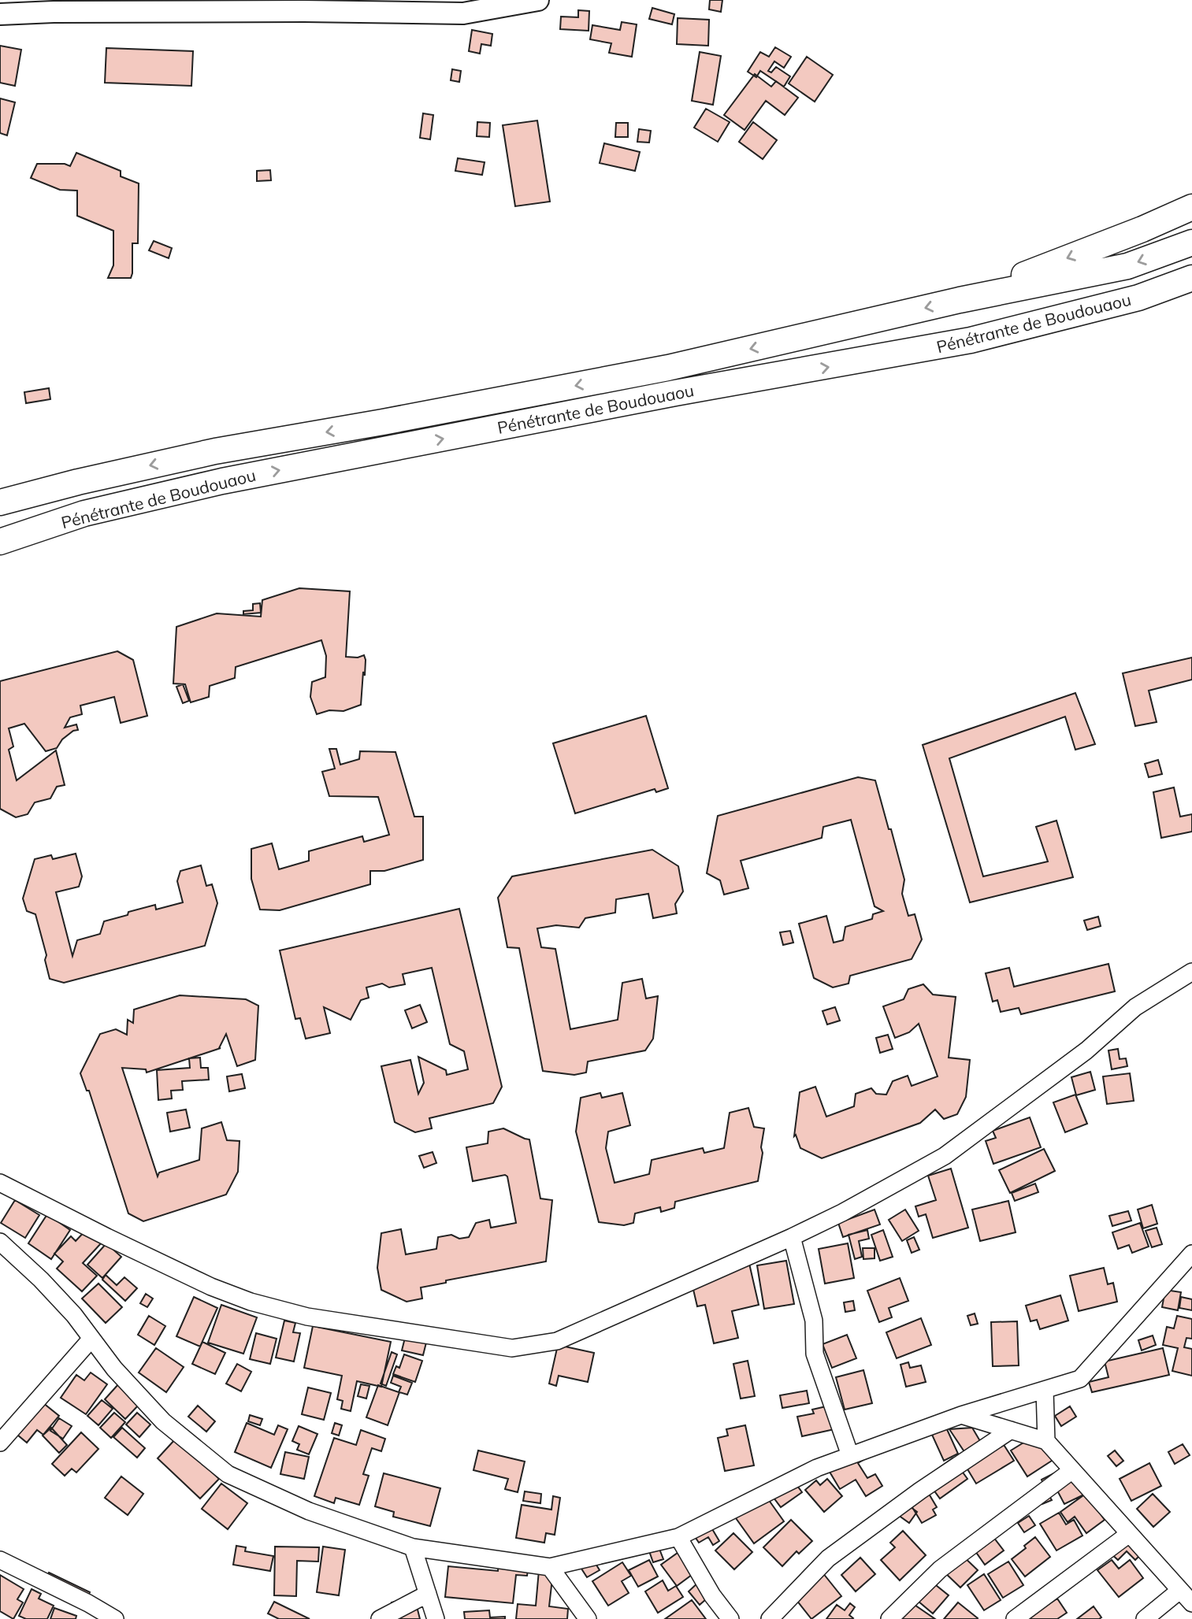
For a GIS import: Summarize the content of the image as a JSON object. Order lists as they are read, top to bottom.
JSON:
{
  "streets": {
    "highway": ["Pénétrante de Boudouaou"]
  }
}
